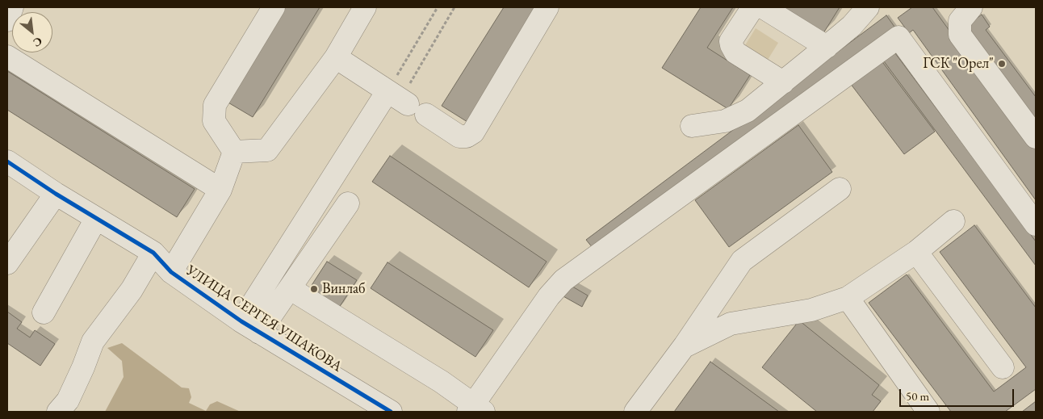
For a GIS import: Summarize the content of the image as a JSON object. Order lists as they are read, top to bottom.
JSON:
{
  "streets": {
    "street": ["УЛИЦА СЕРГЕЯ УШАКОВА"]
  },
  "places": ["ГСК \"Орел\"", "Винлаб"],
  "scale_bar": "50 m",
  "north": "bottom right"
}
